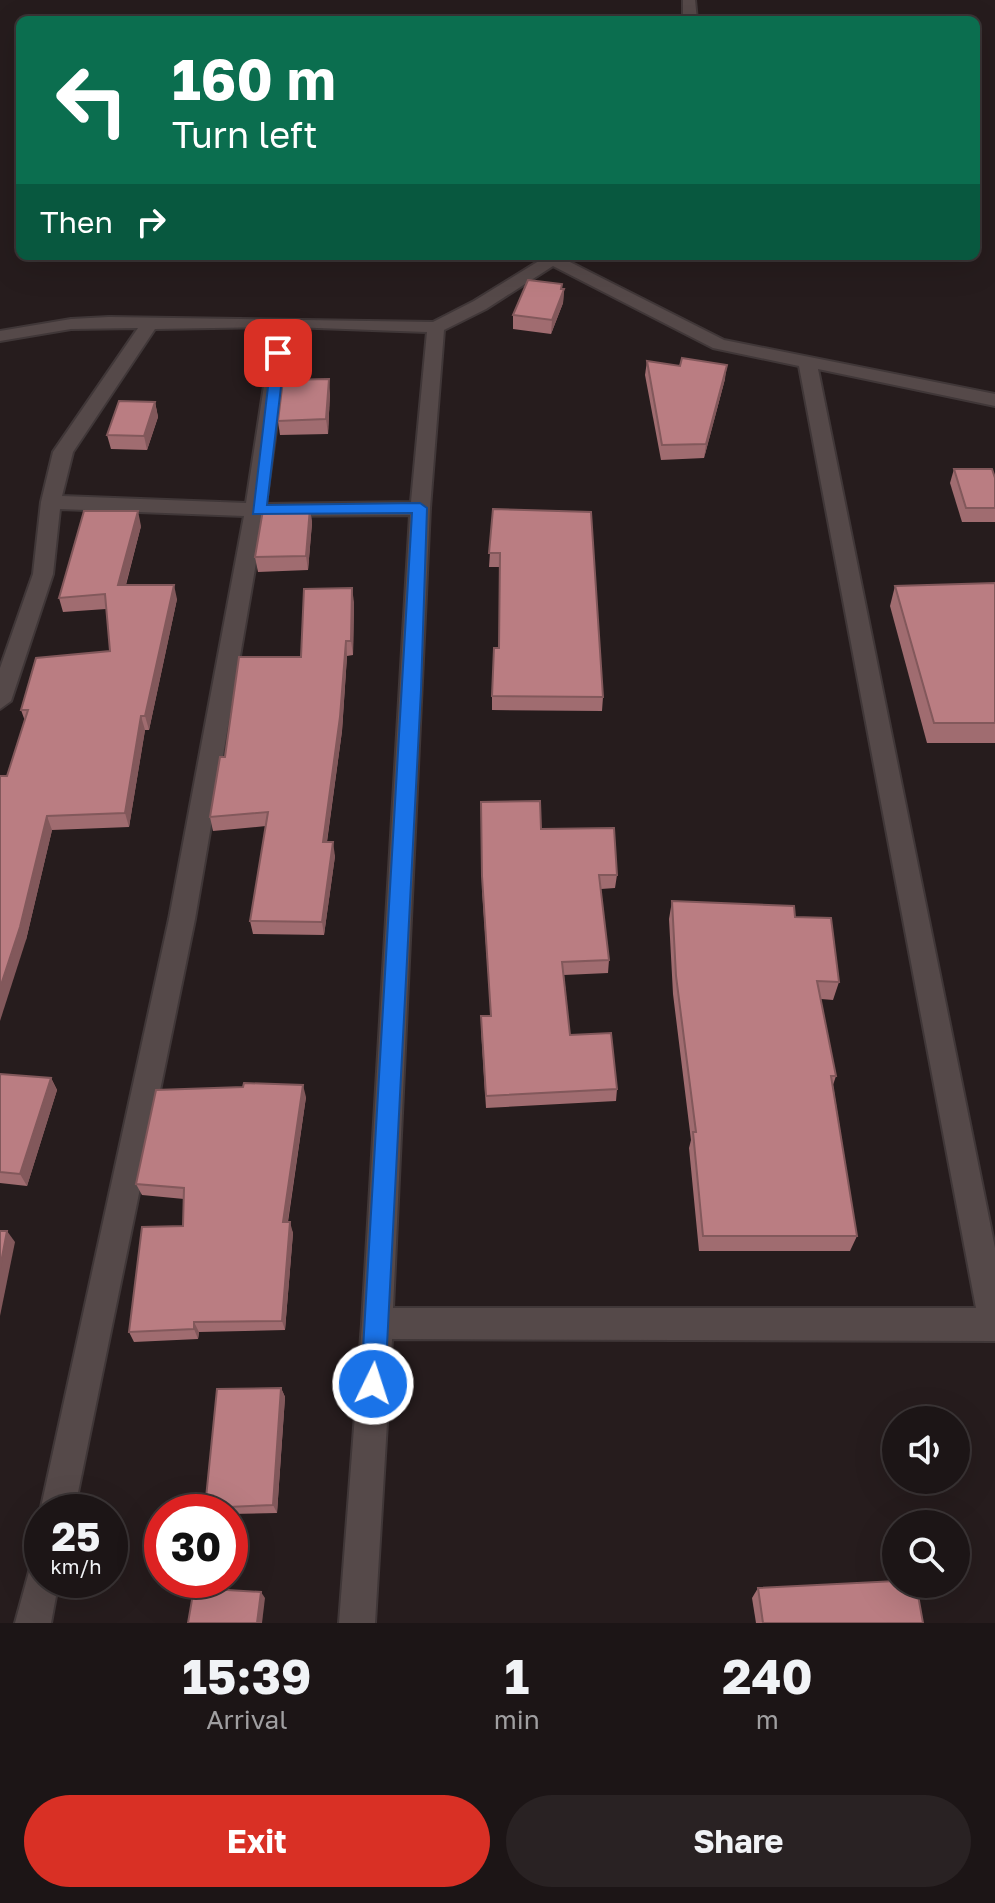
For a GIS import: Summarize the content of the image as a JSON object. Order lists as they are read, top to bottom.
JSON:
{
  "page": {
    "turn": ["160 m", "Turn left"],
    "then": "Then",
    "speed": "25 km/h",
    "limit": "30",
    "eta": [
      "15:39",
      "Arrival",
      "1",
      "min",
      "240",
      "m"
    ],
    "buttons": ["Exit", "Share"]
  }
}
